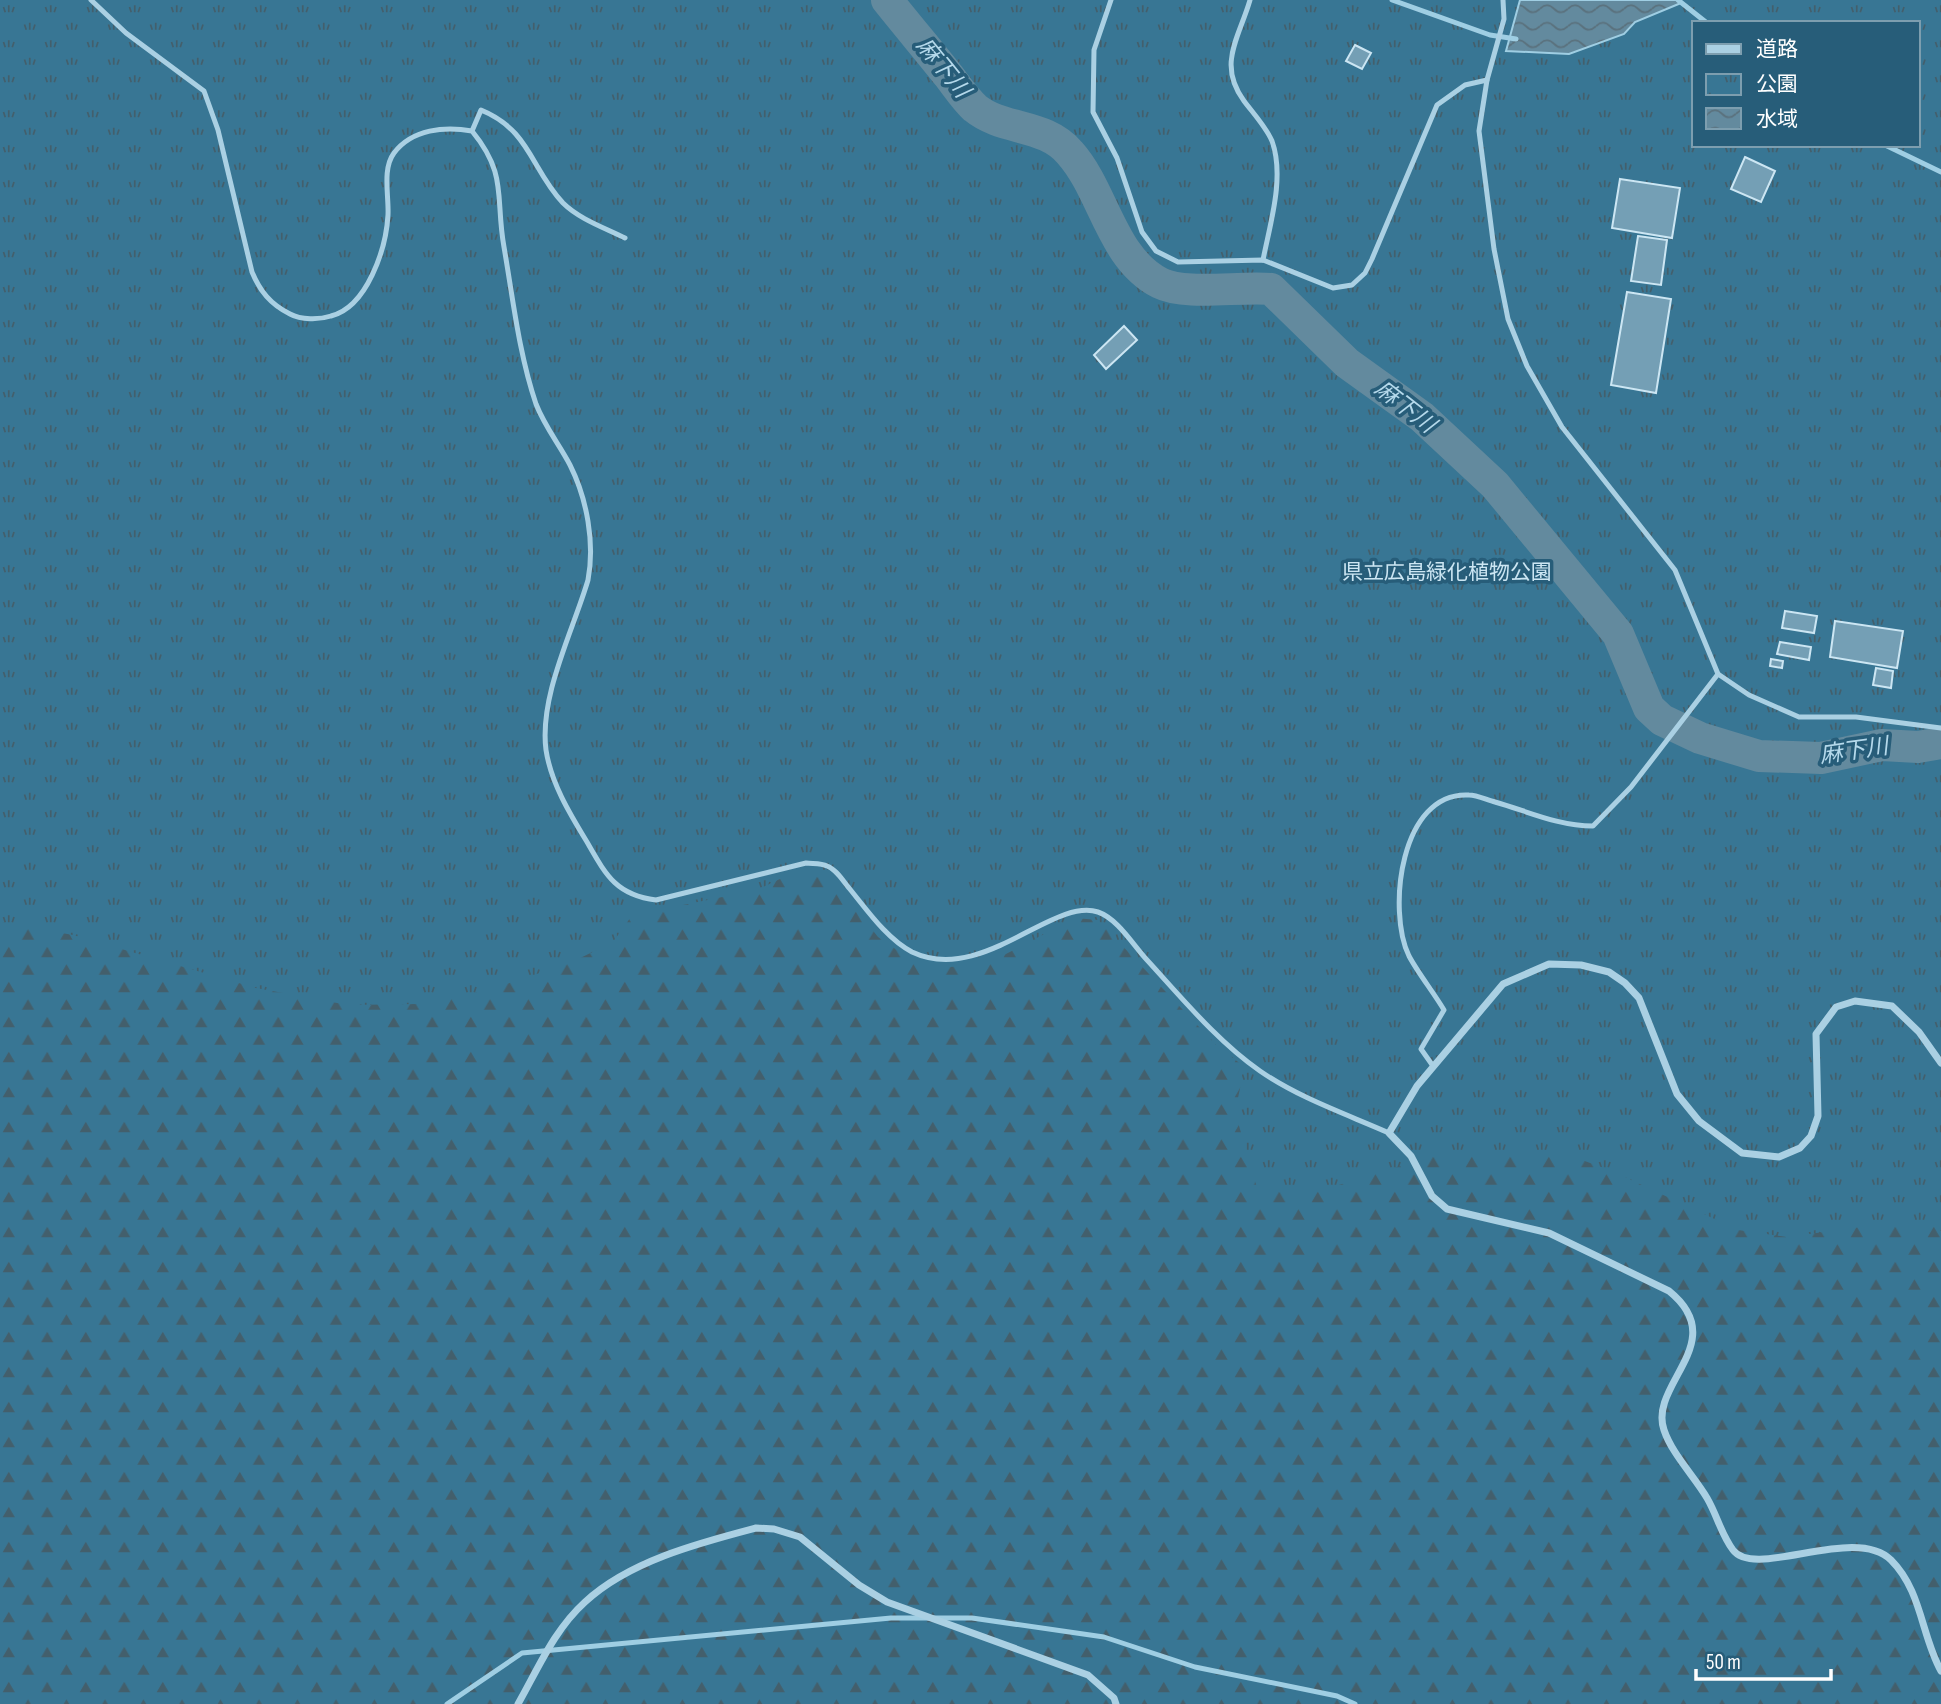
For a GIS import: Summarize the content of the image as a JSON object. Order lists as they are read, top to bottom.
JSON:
{
  "water": ["麻下川"],
  "parks": ["県立広島緑化植物公園"],
  "legend": ["道路", "公園", "水域"],
  "scale_bar": "50 m"
}
